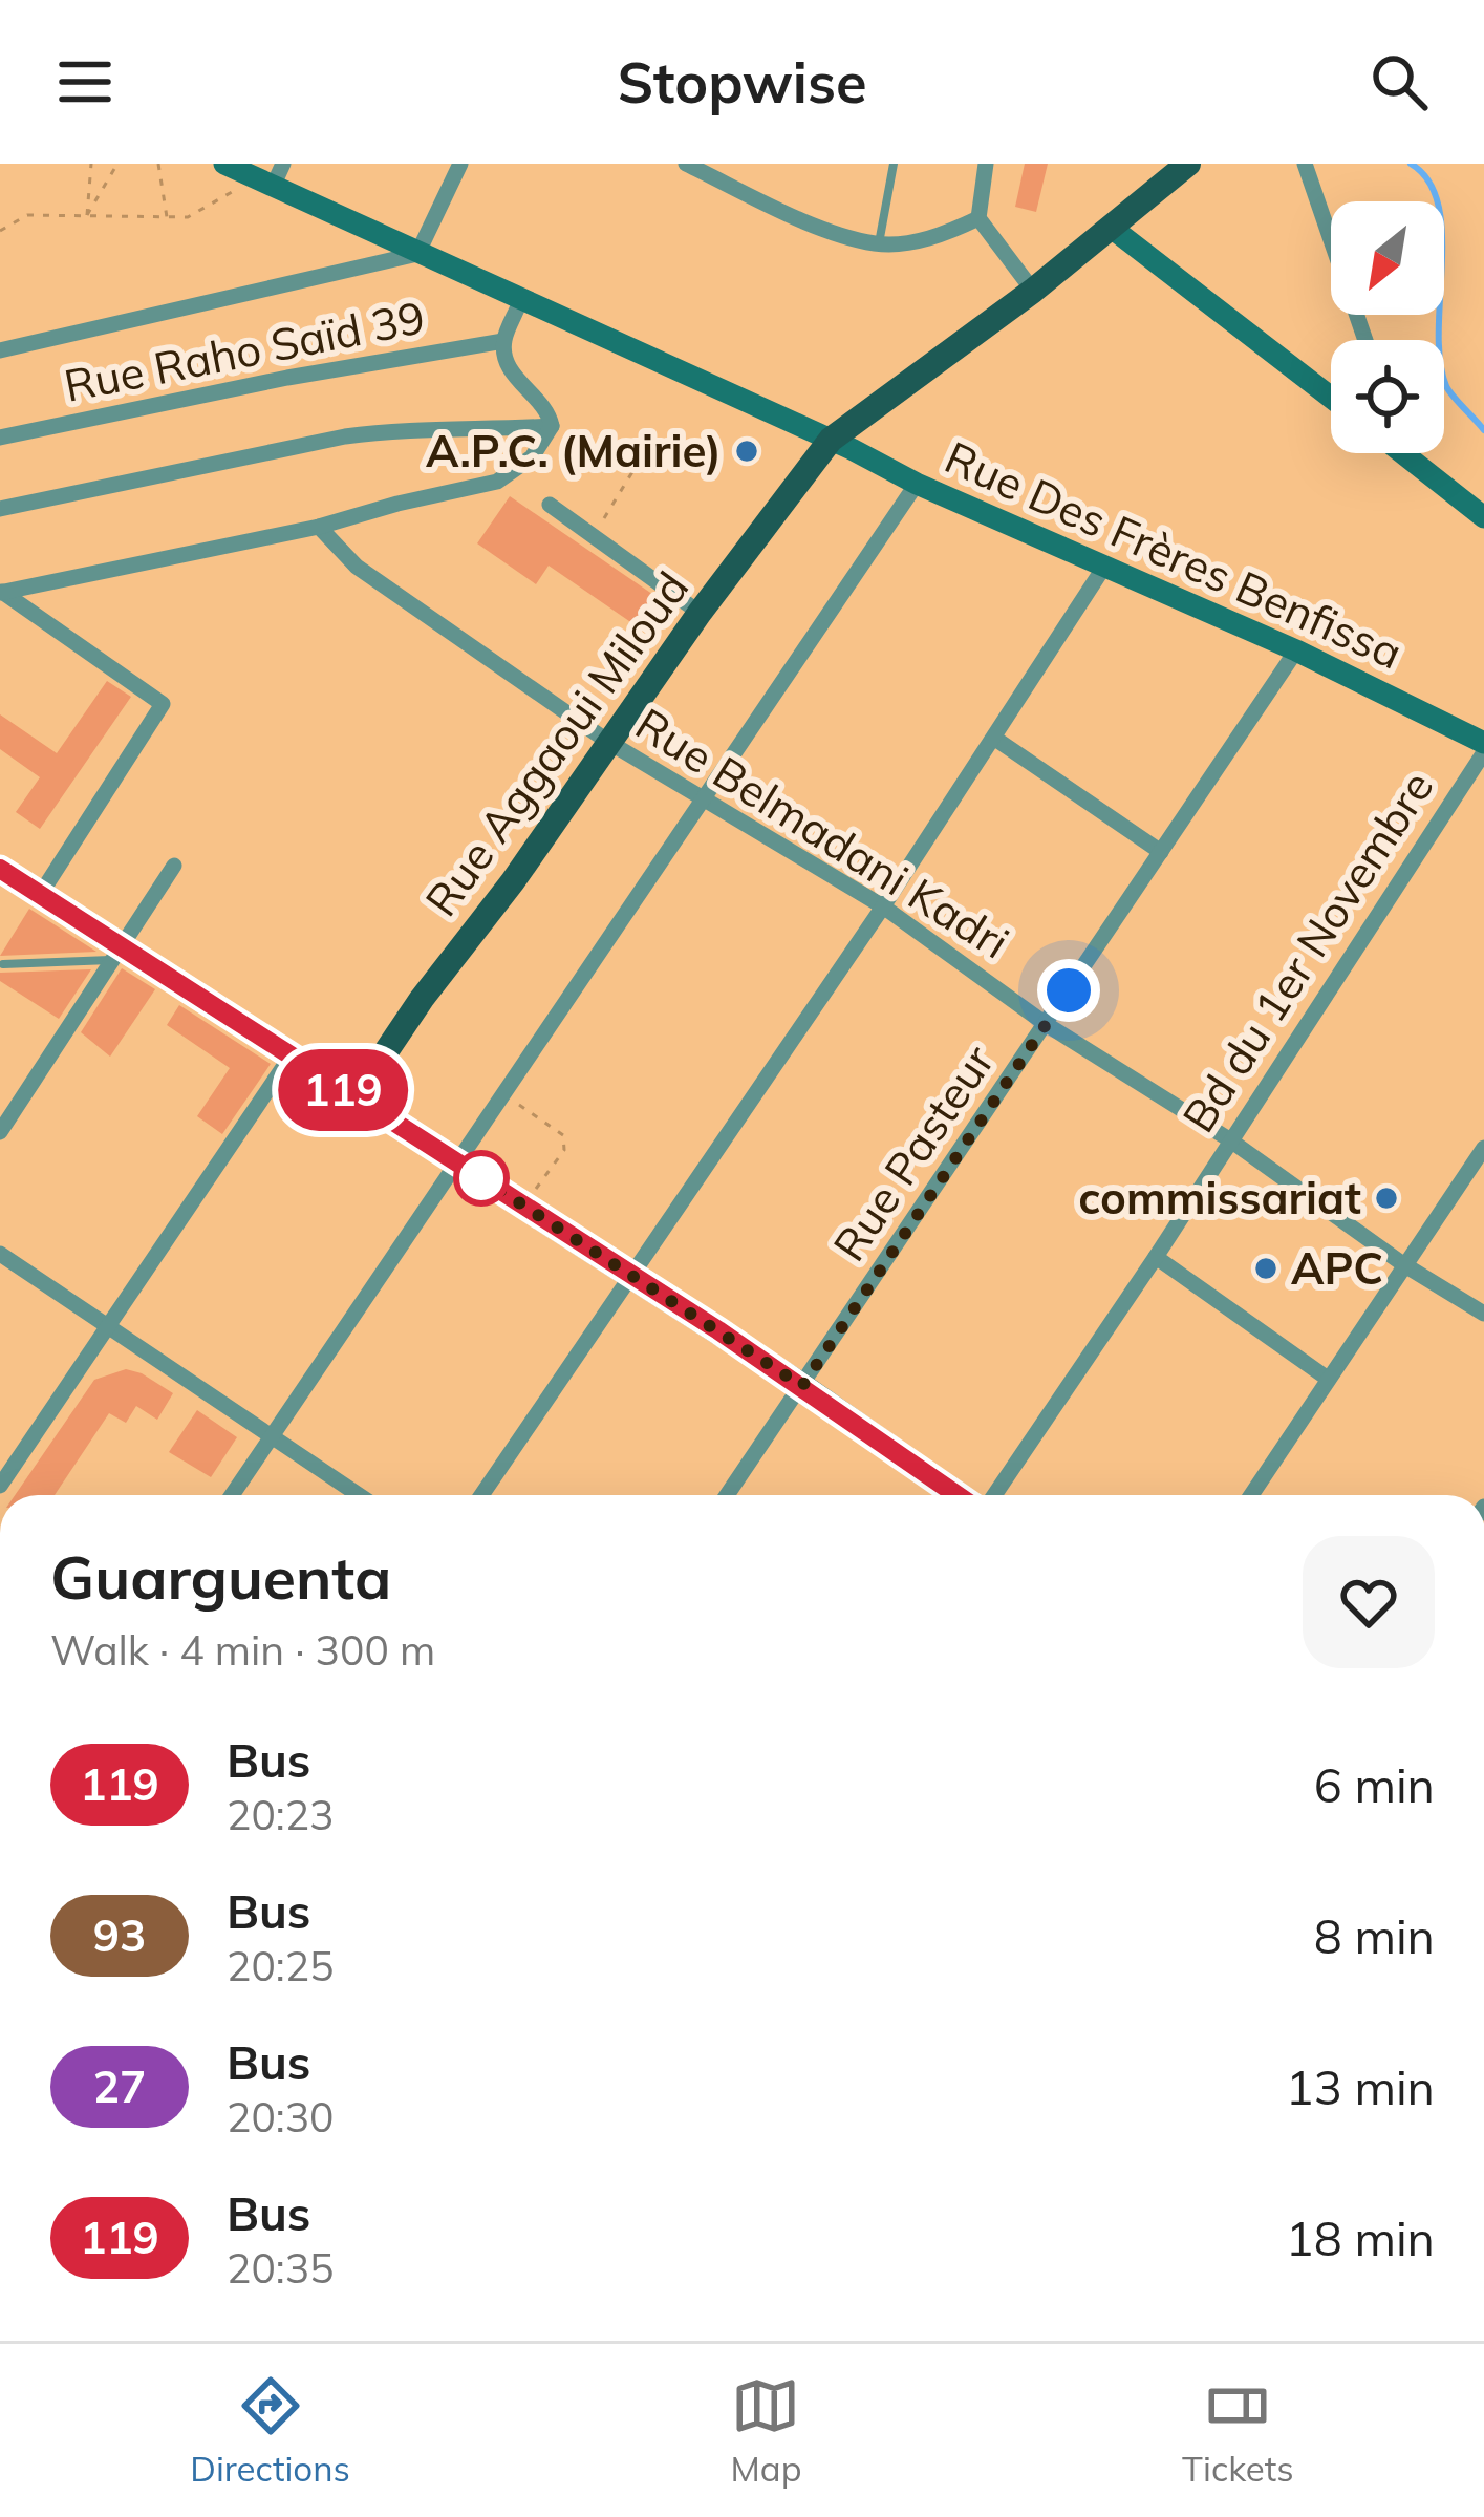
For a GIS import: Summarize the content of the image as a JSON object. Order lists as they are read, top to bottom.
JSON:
{
  "streets": {
    "main road": ["Rue Des Frères Benfissa", "Rue Aggaoui Miloud"],
    "street": [
      "Rue Raho Saïd 39",
      "Rue Belmadani Kadri",
      "Bd du 1er Novembre",
      "Rue Pasteur"
    ]
  },
  "crossings": [
    ["Rue Des Frères Benfissa", "Rue Aggaoui Miloud"],
    ["Rue Des Frères Benfissa", "Bd du 1er Novembre"],
    ["Rue Des Frères Benfissa", "Rue Pasteur"],
    ["Rue Aggaoui Miloud", "Rue Belmadani Kadri"],
    ["Rue Belmadani Kadri", "Bd du 1er Novembre"],
    ["Rue Belmadani Kadri", "Rue Pasteur"]
  ],
  "places": ["A.P.C. (Mairie)", "commissariat", "APC"],
  "lines": ["bus line 119"],
  "north": "bottom left",
  "page": {
    "header": "Stopwise",
    "on_map": "119",
    "heading": ["Guarguenta", "Walk · 4 min · 300 m"],
    "list": [
      {
        "mark": "119",
        "name": "Bus",
        "note": "20:23",
        "value": "6 min"
      },
      {
        "mark": "93",
        "name": "Bus",
        "note": "20:25",
        "value": "8 min"
      },
      {
        "mark": "27",
        "name": "Bus",
        "note": "20:30",
        "value": "13 min"
      },
      {
        "mark": "119",
        "name": "Bus",
        "note": "20:35",
        "value": "18 min"
      }
    ],
    "tabs": ["Directions", "Map", "Tickets"]
  }
}
